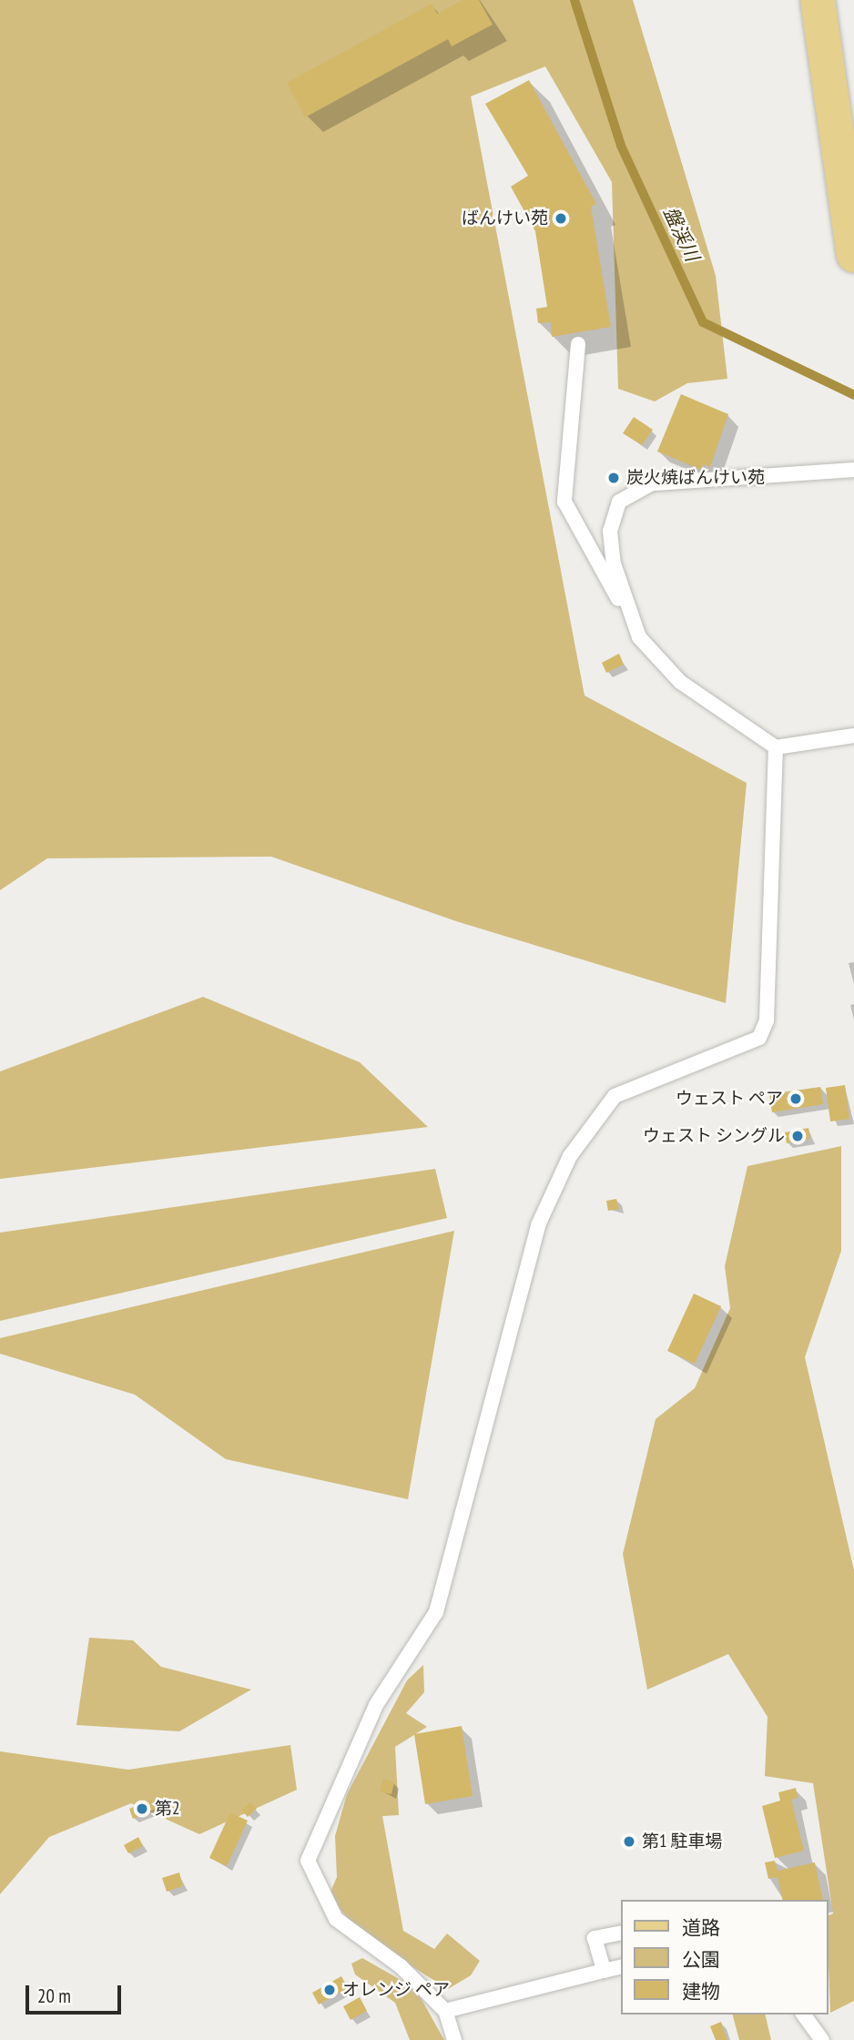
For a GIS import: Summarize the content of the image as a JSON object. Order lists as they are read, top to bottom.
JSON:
{
  "water": ["盤渓川"],
  "places": [
    "ばんけい苑",
    "炭火焼ばんけい苑",
    "ウェスト ペア",
    "ウェスト シングル",
    "第2",
    "第1 駐車場",
    "オレンジ ペア"
  ],
  "legend": ["道路", "公園", "建物"],
  "scale_bar": "20 m"
}
